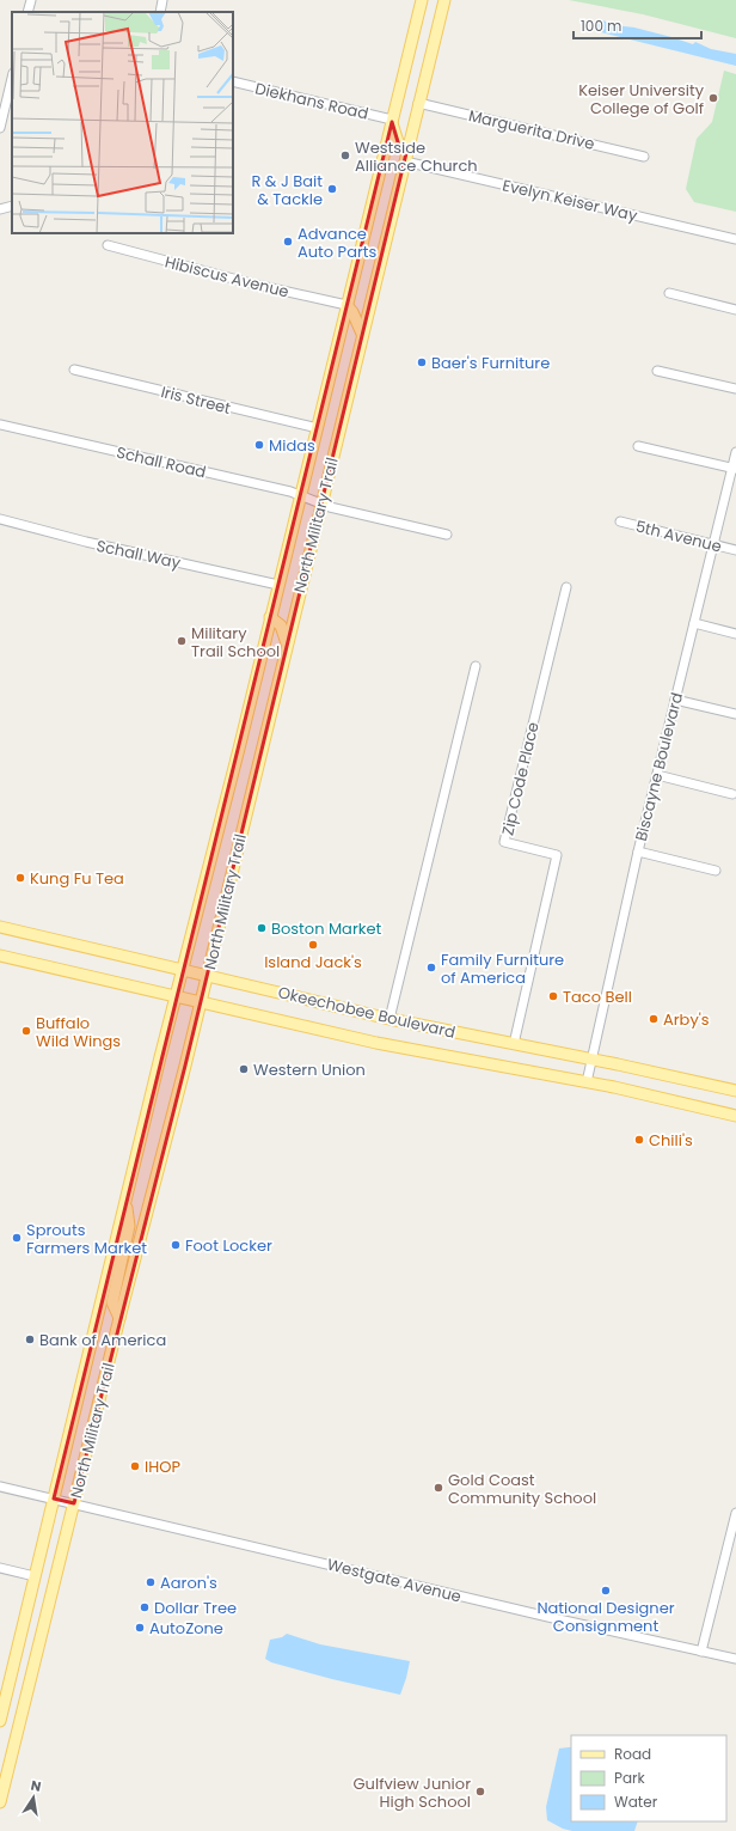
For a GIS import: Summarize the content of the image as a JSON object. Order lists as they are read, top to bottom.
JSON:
{
  "streets": {
    "main road": ["North Military Trail", "Okeechobee Boulevard"],
    "street": [
      "Diekhans Road",
      "Marguerita Drive",
      "Evelyn Keiser Way",
      "Hibiscus Avenue",
      "Iris Street",
      "Schall Road",
      "5th Avenue",
      "Schall Way",
      "Biscayne Boulevard",
      "Zip Code Place",
      "Westgate Avenue"
    ]
  },
  "crossings": [
    ["Diekhans Road", "North Military Trail"],
    ["Marguerita Drive", "North Military Trail"],
    ["Evelyn Keiser Way", "North Military Trail"],
    ["Hibiscus Avenue", "North Military Trail"],
    ["Iris Street", "North Military Trail"],
    ["Schall Road", "North Military Trail"],
    ["North Military Trail", "Schall Way"],
    ["North Military Trail", "Okeechobee Boulevard"],
    ["North Military Trail", "Westgate Avenue"],
    ["5th Avenue", "Biscayne Boulevard"],
    ["Biscayne Boulevard", "Okeechobee Boulevard"],
    ["Zip Code Place", "Okeechobee Boulevard"]
  ],
  "places": [
    "Keiser University College of Golf",
    "Westside Alliance Church",
    "R & J Bait & Tackle",
    "Advance Auto Parts",
    "Baer's Furniture",
    "Midas",
    "Military Trail School",
    "Kung Fu Tea",
    "Boston Market",
    "Island Jack's",
    "Family Furniture of America",
    "Taco Bell",
    "Arby's",
    "Buffalo Wild Wings",
    "Western Union",
    "Chili's",
    "Sprouts Farmers Market",
    "Foot Locker",
    "Bank of America",
    "IHOP",
    "Gold Coast Community School",
    "Aaron's",
    "National Designer Consignment",
    "Dollar Tree",
    "AutoZone",
    "Gulfview Junior High School"
  ],
  "legend": ["Road", "Park", "Water"],
  "scale_bar": "100 m",
  "north": "top"
}
